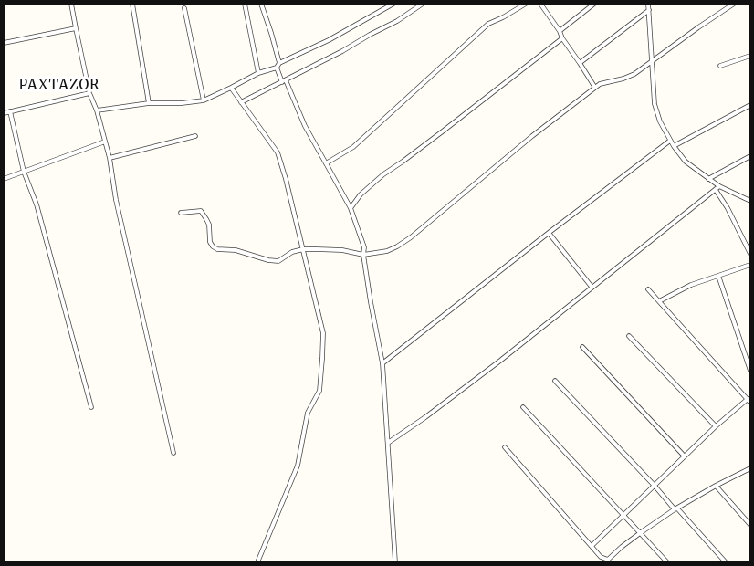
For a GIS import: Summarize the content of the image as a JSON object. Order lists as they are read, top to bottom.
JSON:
{
  "districts": ["PAXTAZOR"]
}
